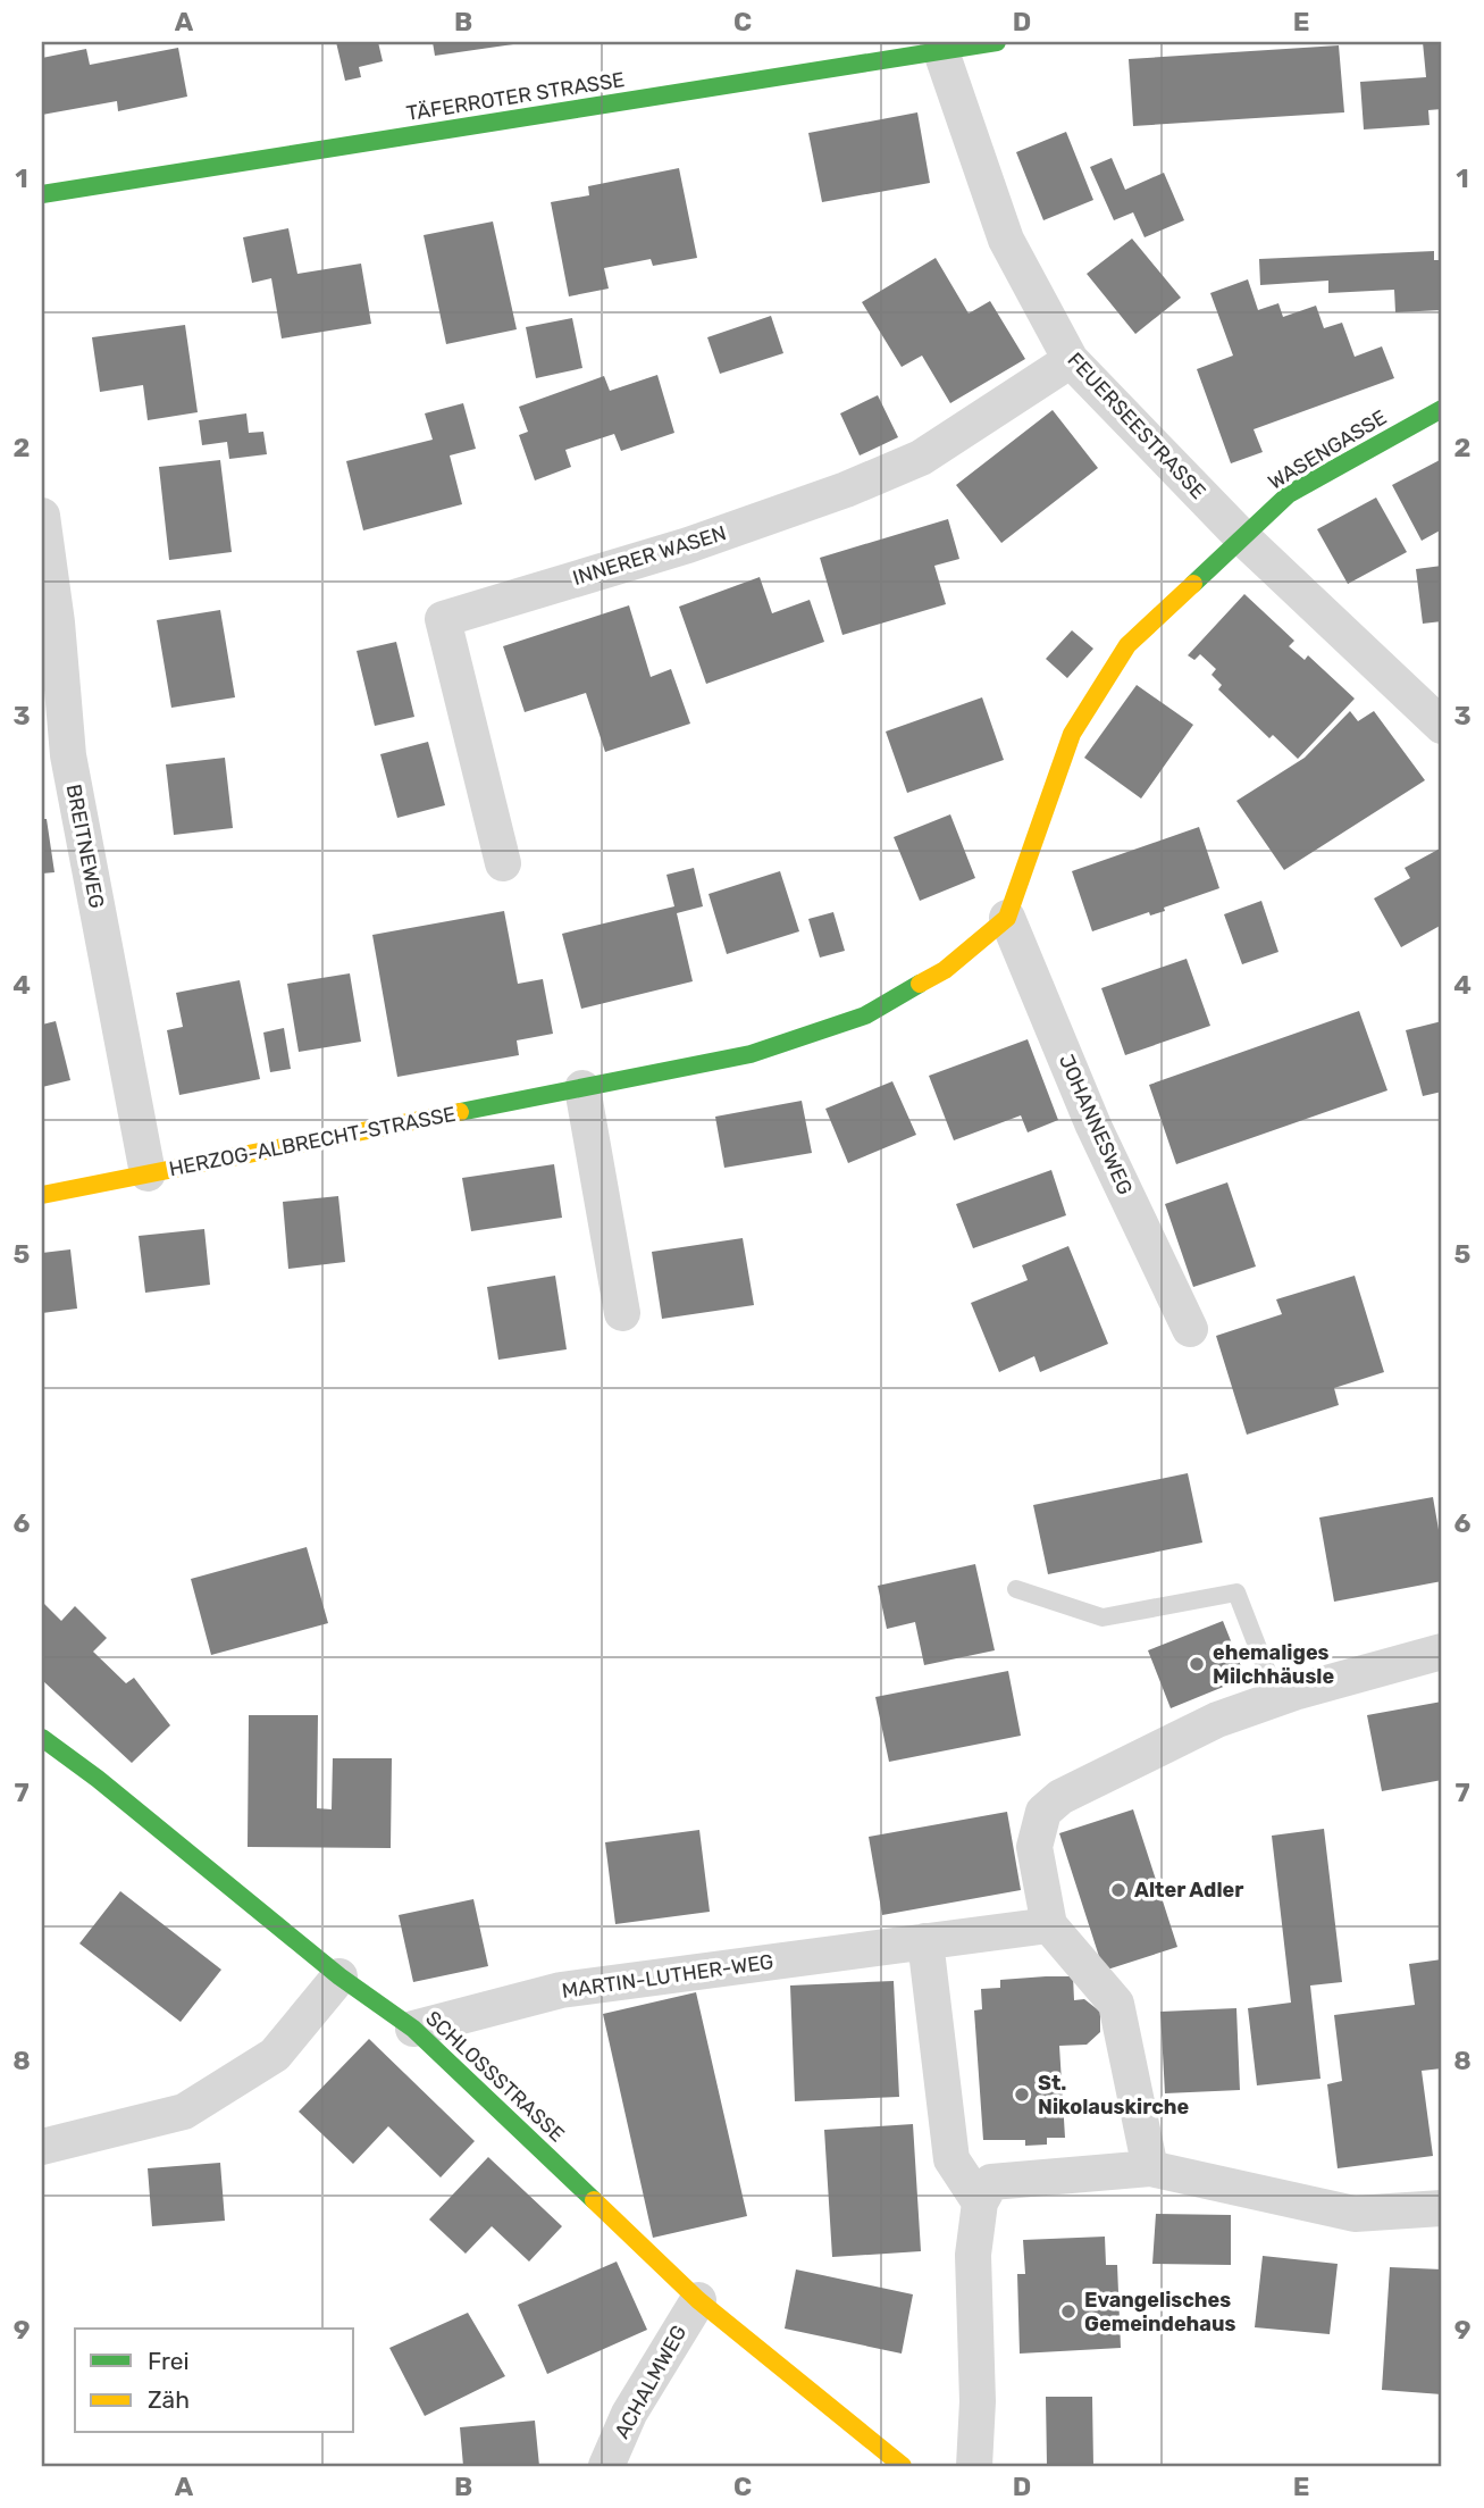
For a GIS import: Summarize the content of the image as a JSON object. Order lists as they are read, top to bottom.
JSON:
{
  "streets": {
    "street": [
      "TÄFERROTER STRASSE",
      "FEUERSEESTRASSE",
      "WASENGASSE",
      "INNERER WASEN",
      "BREITNEWEG",
      "JOHANNESWEG",
      "HERZOG-ALBRECHT-STRASSE",
      "MARTIN-LUTHER-WEG",
      "SCHLOSSSTRASSE",
      "ACHALMWEG"
    ]
  },
  "crossings": [
    ["TÄFERROTER STRASSE", "FEUERSEESTRASSE"],
    ["FEUERSEESTRASSE", "WASENGASSE"],
    ["FEUERSEESTRASSE", "INNERER WASEN"],
    ["BREITNEWEG", "HERZOG-ALBRECHT-STRASSE"],
    ["JOHANNESWEG", "HERZOG-ALBRECHT-STRASSE"],
    ["MARTIN-LUTHER-WEG", "SCHLOSSSTRASSE"],
    ["SCHLOSSSTRASSE", "ACHALMWEG"]
  ],
  "places": [
    "ehemaliges Milchhäusle",
    "Alter Adler",
    "St. Nikolauskirche",
    "Evangelisches Gemeindehaus"
  ],
  "legend": ["Frei", "Zäh"],
  "grid": {
    "columns": [
      "A",
      "B",
      "C",
      "D",
      "E"
    ],
    "rows": [
      "1",
      "2",
      "3",
      "4",
      "5",
      "6",
      "7",
      "8",
      "9"
    ]
  }
}
